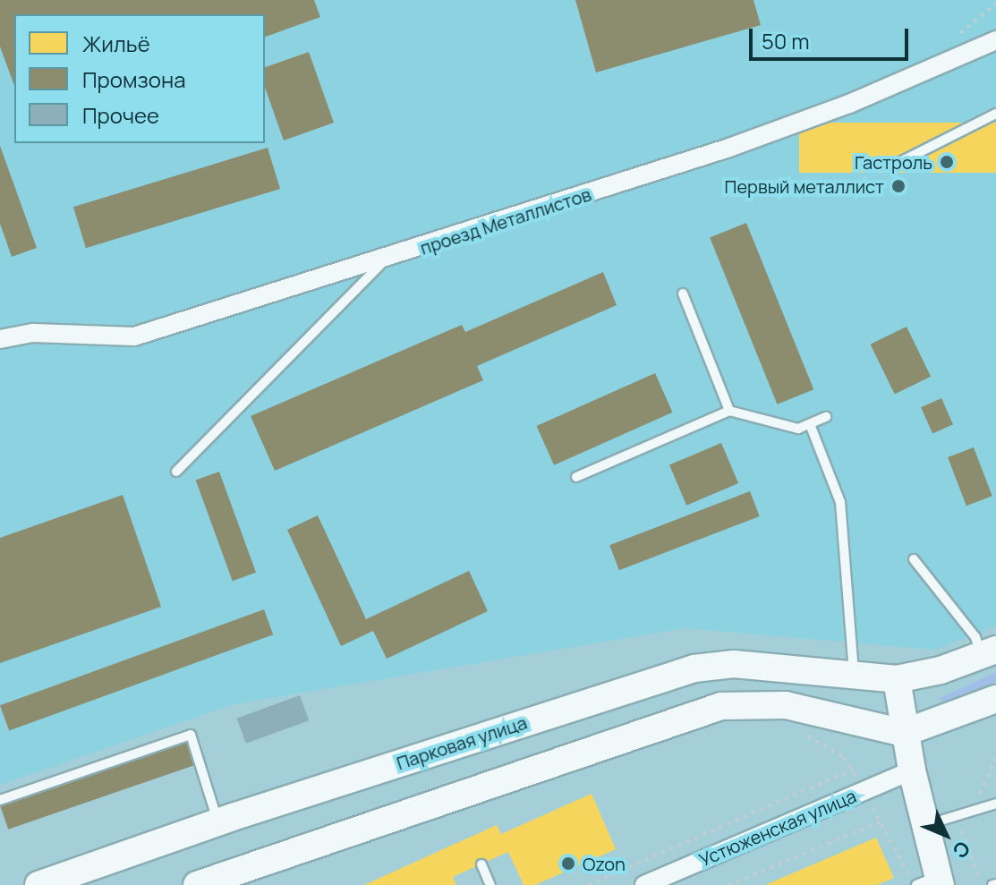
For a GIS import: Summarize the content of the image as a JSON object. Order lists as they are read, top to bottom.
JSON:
{
  "streets": {
    "main road": ["Парковая улица"],
    "street": ["проезд Металлистов", "Устюженская улица"]
  },
  "places": ["Гастроль", "Первый металлист", "Ozon"],
  "legend": ["Жильё", "Промзона", "Прочее"],
  "scale_bar": "50 m",
  "north": "bottom right"
}
